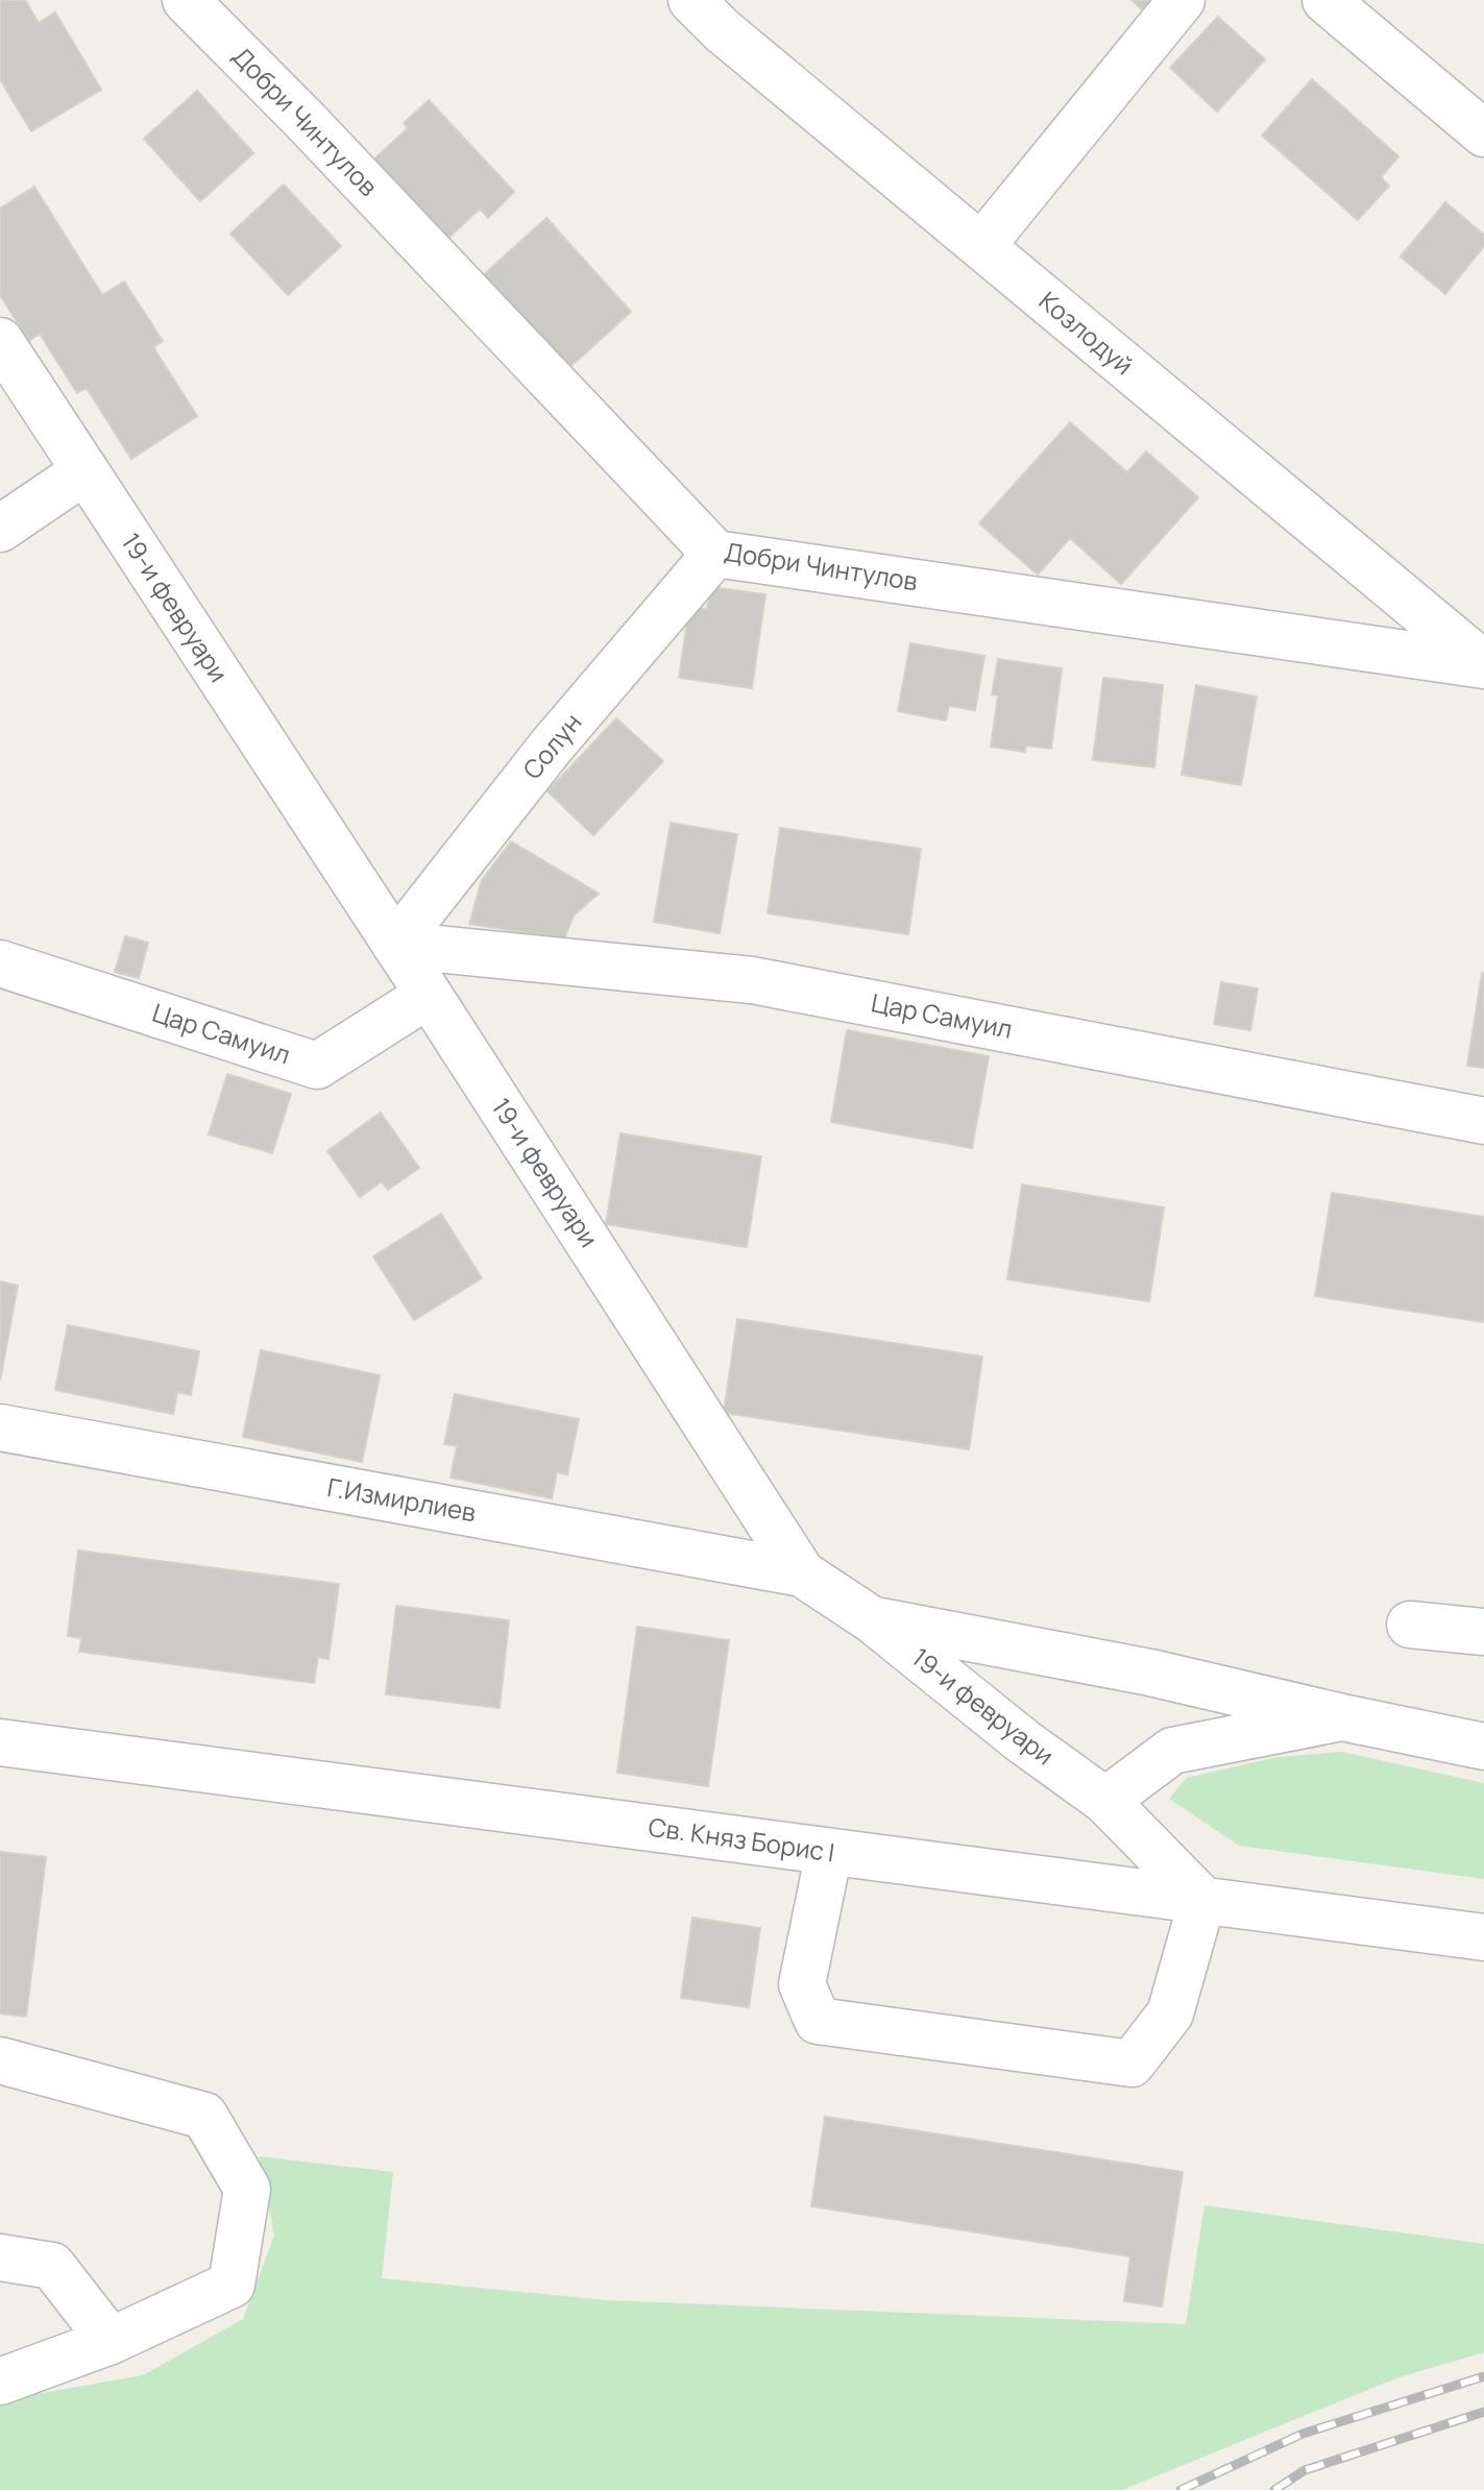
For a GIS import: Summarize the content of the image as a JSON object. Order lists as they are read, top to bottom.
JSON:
{
  "streets": {
    "street": [
      "Добри Чинтулов",
      "Козлодуй",
      "19-и февруари",
      "Солун",
      "Цар Самуил",
      "Г.Измирлиев",
      "Св. Княз Борис I"
    ]
  },
  "crossings": [
    ["Добри Чинтулов", "Козлодуй"],
    ["Добри Чинтулов", "Солун"],
    ["19-и февруари", "Солун"],
    ["19-и февруари", "Цар Самуил"],
    ["19-и февруари", "Г.Измирлиев"],
    ["19-и февруари", "Св. Княз Борис I"],
    ["Солун", "Цар Самуил"]
  ]
}
